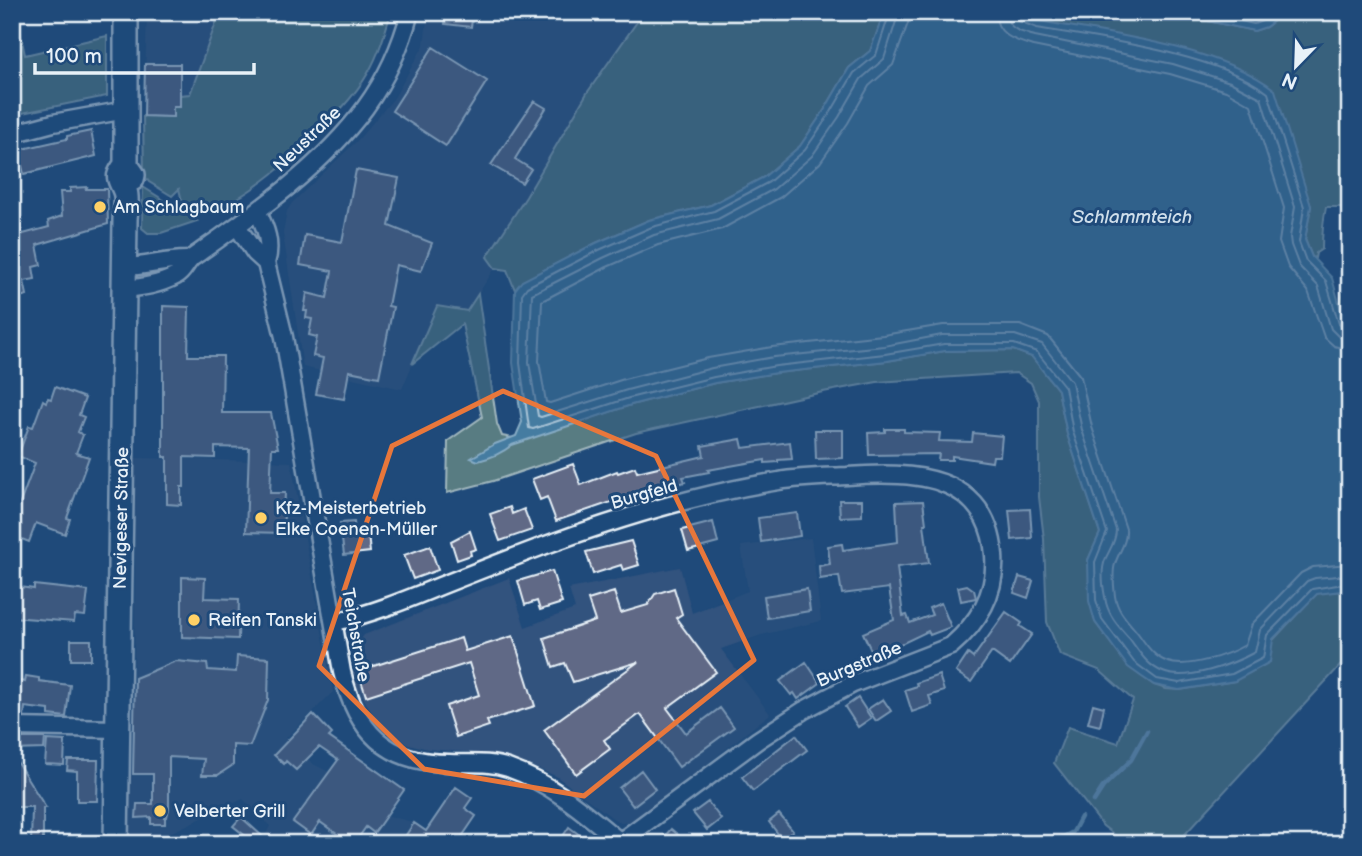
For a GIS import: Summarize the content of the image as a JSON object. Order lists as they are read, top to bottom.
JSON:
{
  "streets": {
    "main road": ["Nevigeser Straße"],
    "street": [
      "Neustraße",
      "Burgfeld",
      "Teichstraße",
      "Burgstraße"
    ]
  },
  "crossings": [
    ["Neustraße", "Nevigeser Straße"],
    ["Neustraße", "Teichstraße"],
    ["Burgfeld", "Teichstraße"],
    ["Burgfeld", "Burgstraße"],
    ["Teichstraße", "Burgstraße"]
  ],
  "water": ["Schlammteich"],
  "places": [
    "Am Schlagbaum",
    "Kfz-Meisterbetrieb Elke Coenen-Müller",
    "Reifen Tanski",
    "Velberter Grill"
  ],
  "scale_bar": "100 m",
  "north": "bottom left"
}
